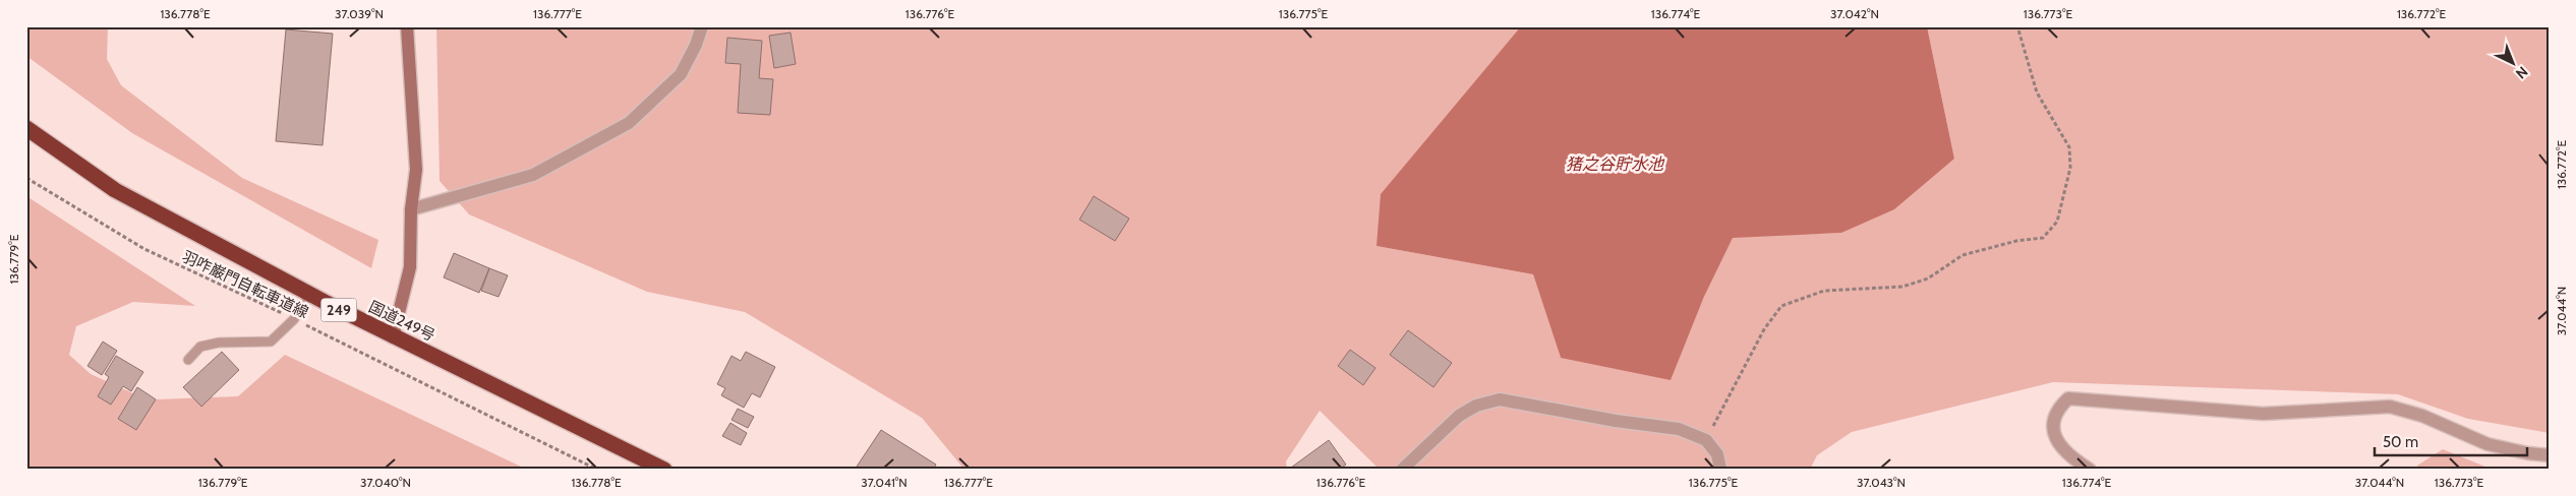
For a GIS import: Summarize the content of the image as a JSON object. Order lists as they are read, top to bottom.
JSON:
{
  "streets": {
    "highway": ["249", "国道249号"],
    "path": ["羽咋巌門自転車道線"]
  },
  "water": ["猪之谷貯水池"],
  "scale_bar": "50 m",
  "north": "bottom right",
  "coordinates": [
    "136.778°E",
    "37.039°N",
    "136.777°E",
    "136.776°E",
    "136.775°E",
    "136.774°E",
    "37.042°N",
    "136.773°E",
    "136.772°E",
    "136.779°E",
    "37.044°N",
    "37.040°N",
    "37.041°N",
    "37.043°N"
  ]
}
